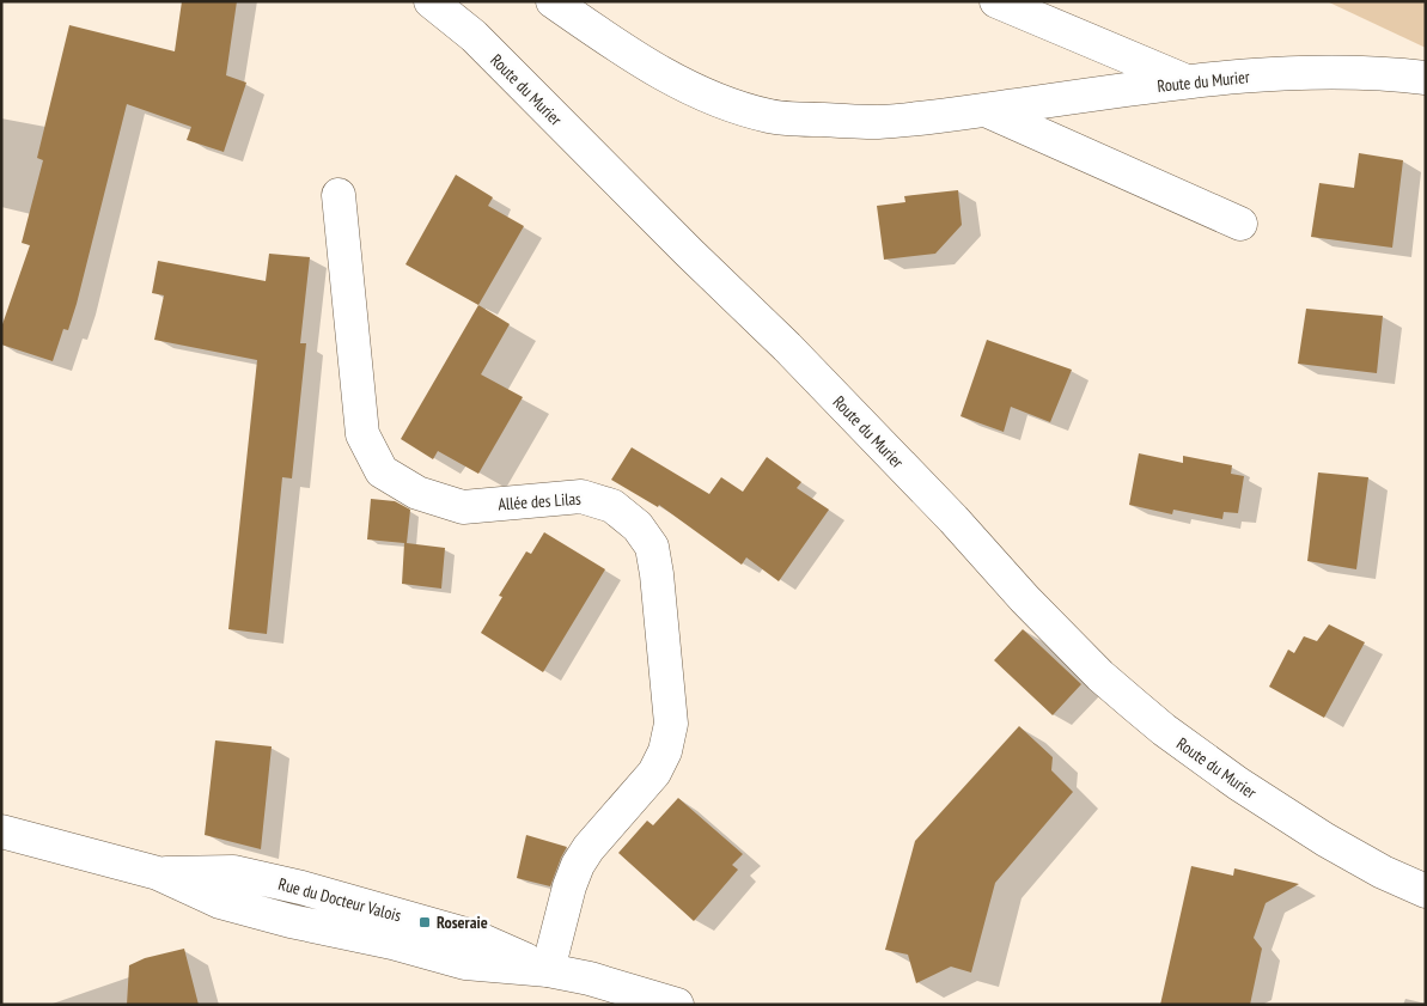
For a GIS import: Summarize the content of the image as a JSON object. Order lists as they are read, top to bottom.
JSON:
{
  "streets": {
    "street": ["Route du Murier", "Allée des Lilas", "Rue du Docteur Valois"]
  },
  "crossings": [
    ["Allée des Lilas", "Rue du Docteur Valois"]
  ],
  "places": {
    "transit": ["Roseraie"]
  }
}
